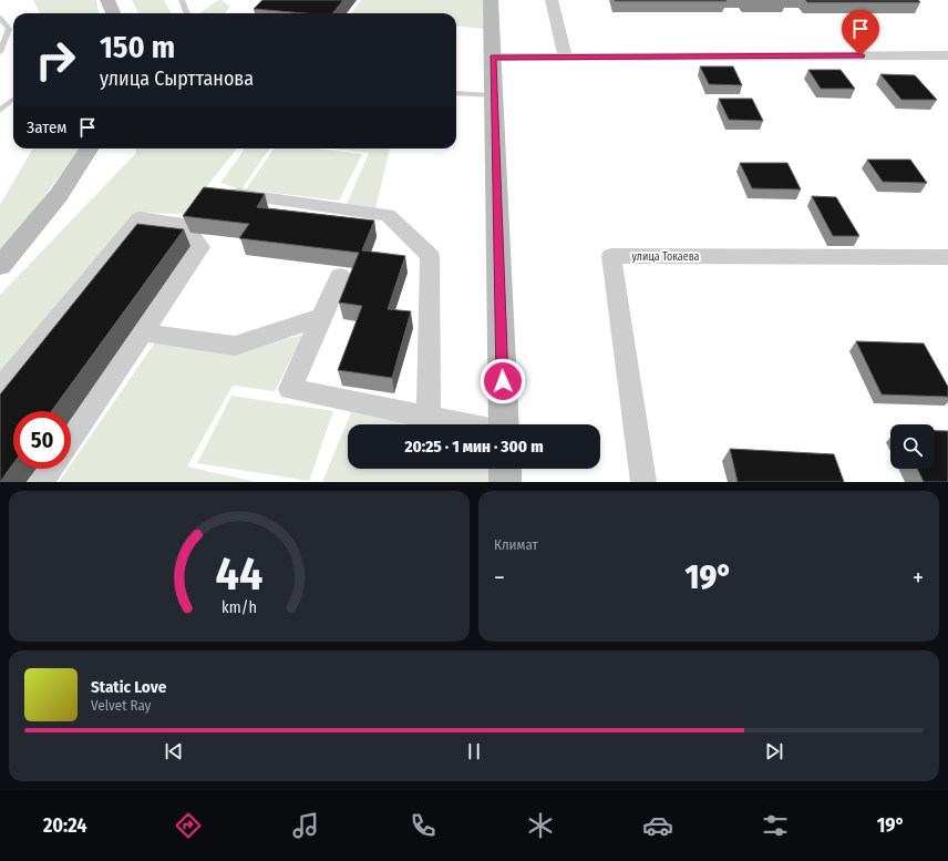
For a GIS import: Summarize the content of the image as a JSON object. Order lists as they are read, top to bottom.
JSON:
{
  "streets": {
    "street": ["улица Токаева"]
  },
  "page": {
    "turn": ["150 m", "улица Сырттанова"],
    "then": "Затем",
    "limit": "50",
    "trip": "20:25 · 1 мин · 300 m",
    "tile": "Климат",
    "heat": ["−", "19°", "+"],
    "song": ["Static Love", "Velvet Ray"],
    "tabs": ["20:24", "19°"],
    "gauge": ["44", "km/h"]
  }
}
